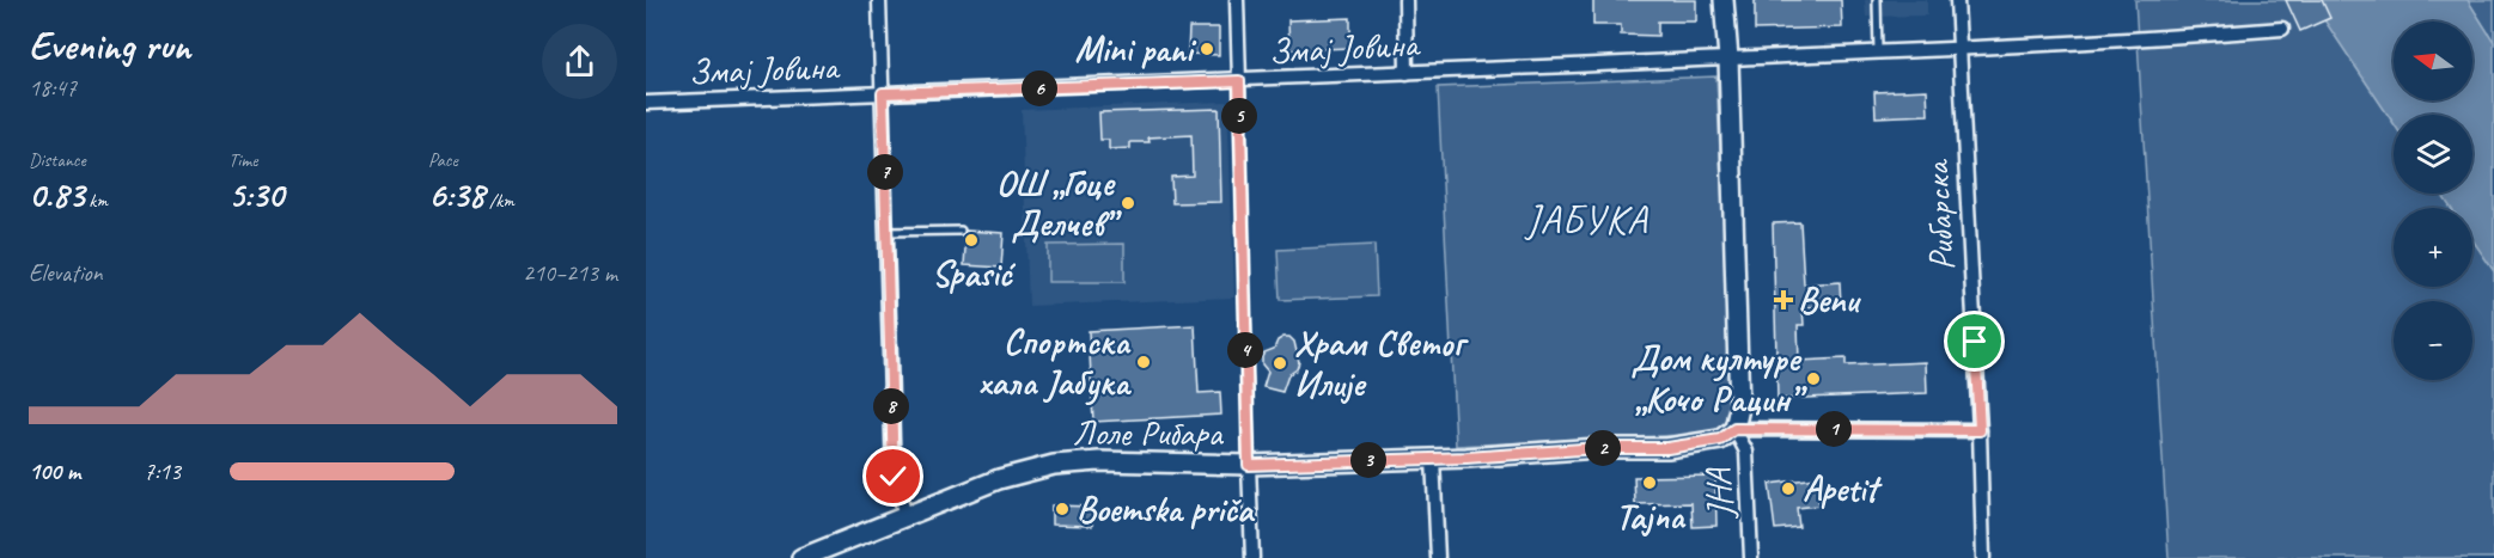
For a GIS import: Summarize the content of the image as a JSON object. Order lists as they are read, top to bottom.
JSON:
{
  "streets": {
    "main road": ["Лоле Рибара"],
    "street": ["Змај Јовина", "Рибарска", "ЈНА"]
  },
  "crossings": [
    ["Змај Јовина", "Рибарска"],
    ["Рибарска", "Лоле Рибара"],
    ["Лоле Рибара", "ЈНА"]
  ],
  "districts": ["ЈАБУКА"],
  "places": {
    "other": [
      "Mini pani",
      "ОШ „Гоце Делчев”",
      "Spasić",
      "Спортска хала Јабука",
      "Храм Светог Илије",
      "Дом културе „Кочо Рацин”",
      "Tajna",
      "Apetit",
      "Boemska priča"
    ],
    "health": ["Benu"]
  },
  "north": "left",
  "page": {
    "heading": ["Evening run", "18:47"],
    "map_buttons": ["+", "−"],
    "pins": [
      "6",
      "5",
      "7",
      "4",
      "8",
      "1",
      "2",
      "3"
    ],
    "stats": [
      ["Distance", "0.83 km"],
      ["Time", "5:30"],
      ["Pace", "6:38 /km"]
    ],
    "chart": ["Elevation", "210–213 m"],
    "list": [
      {
        "name": "100 m",
        "note": "7:13"
      }
    ]
  }
}
